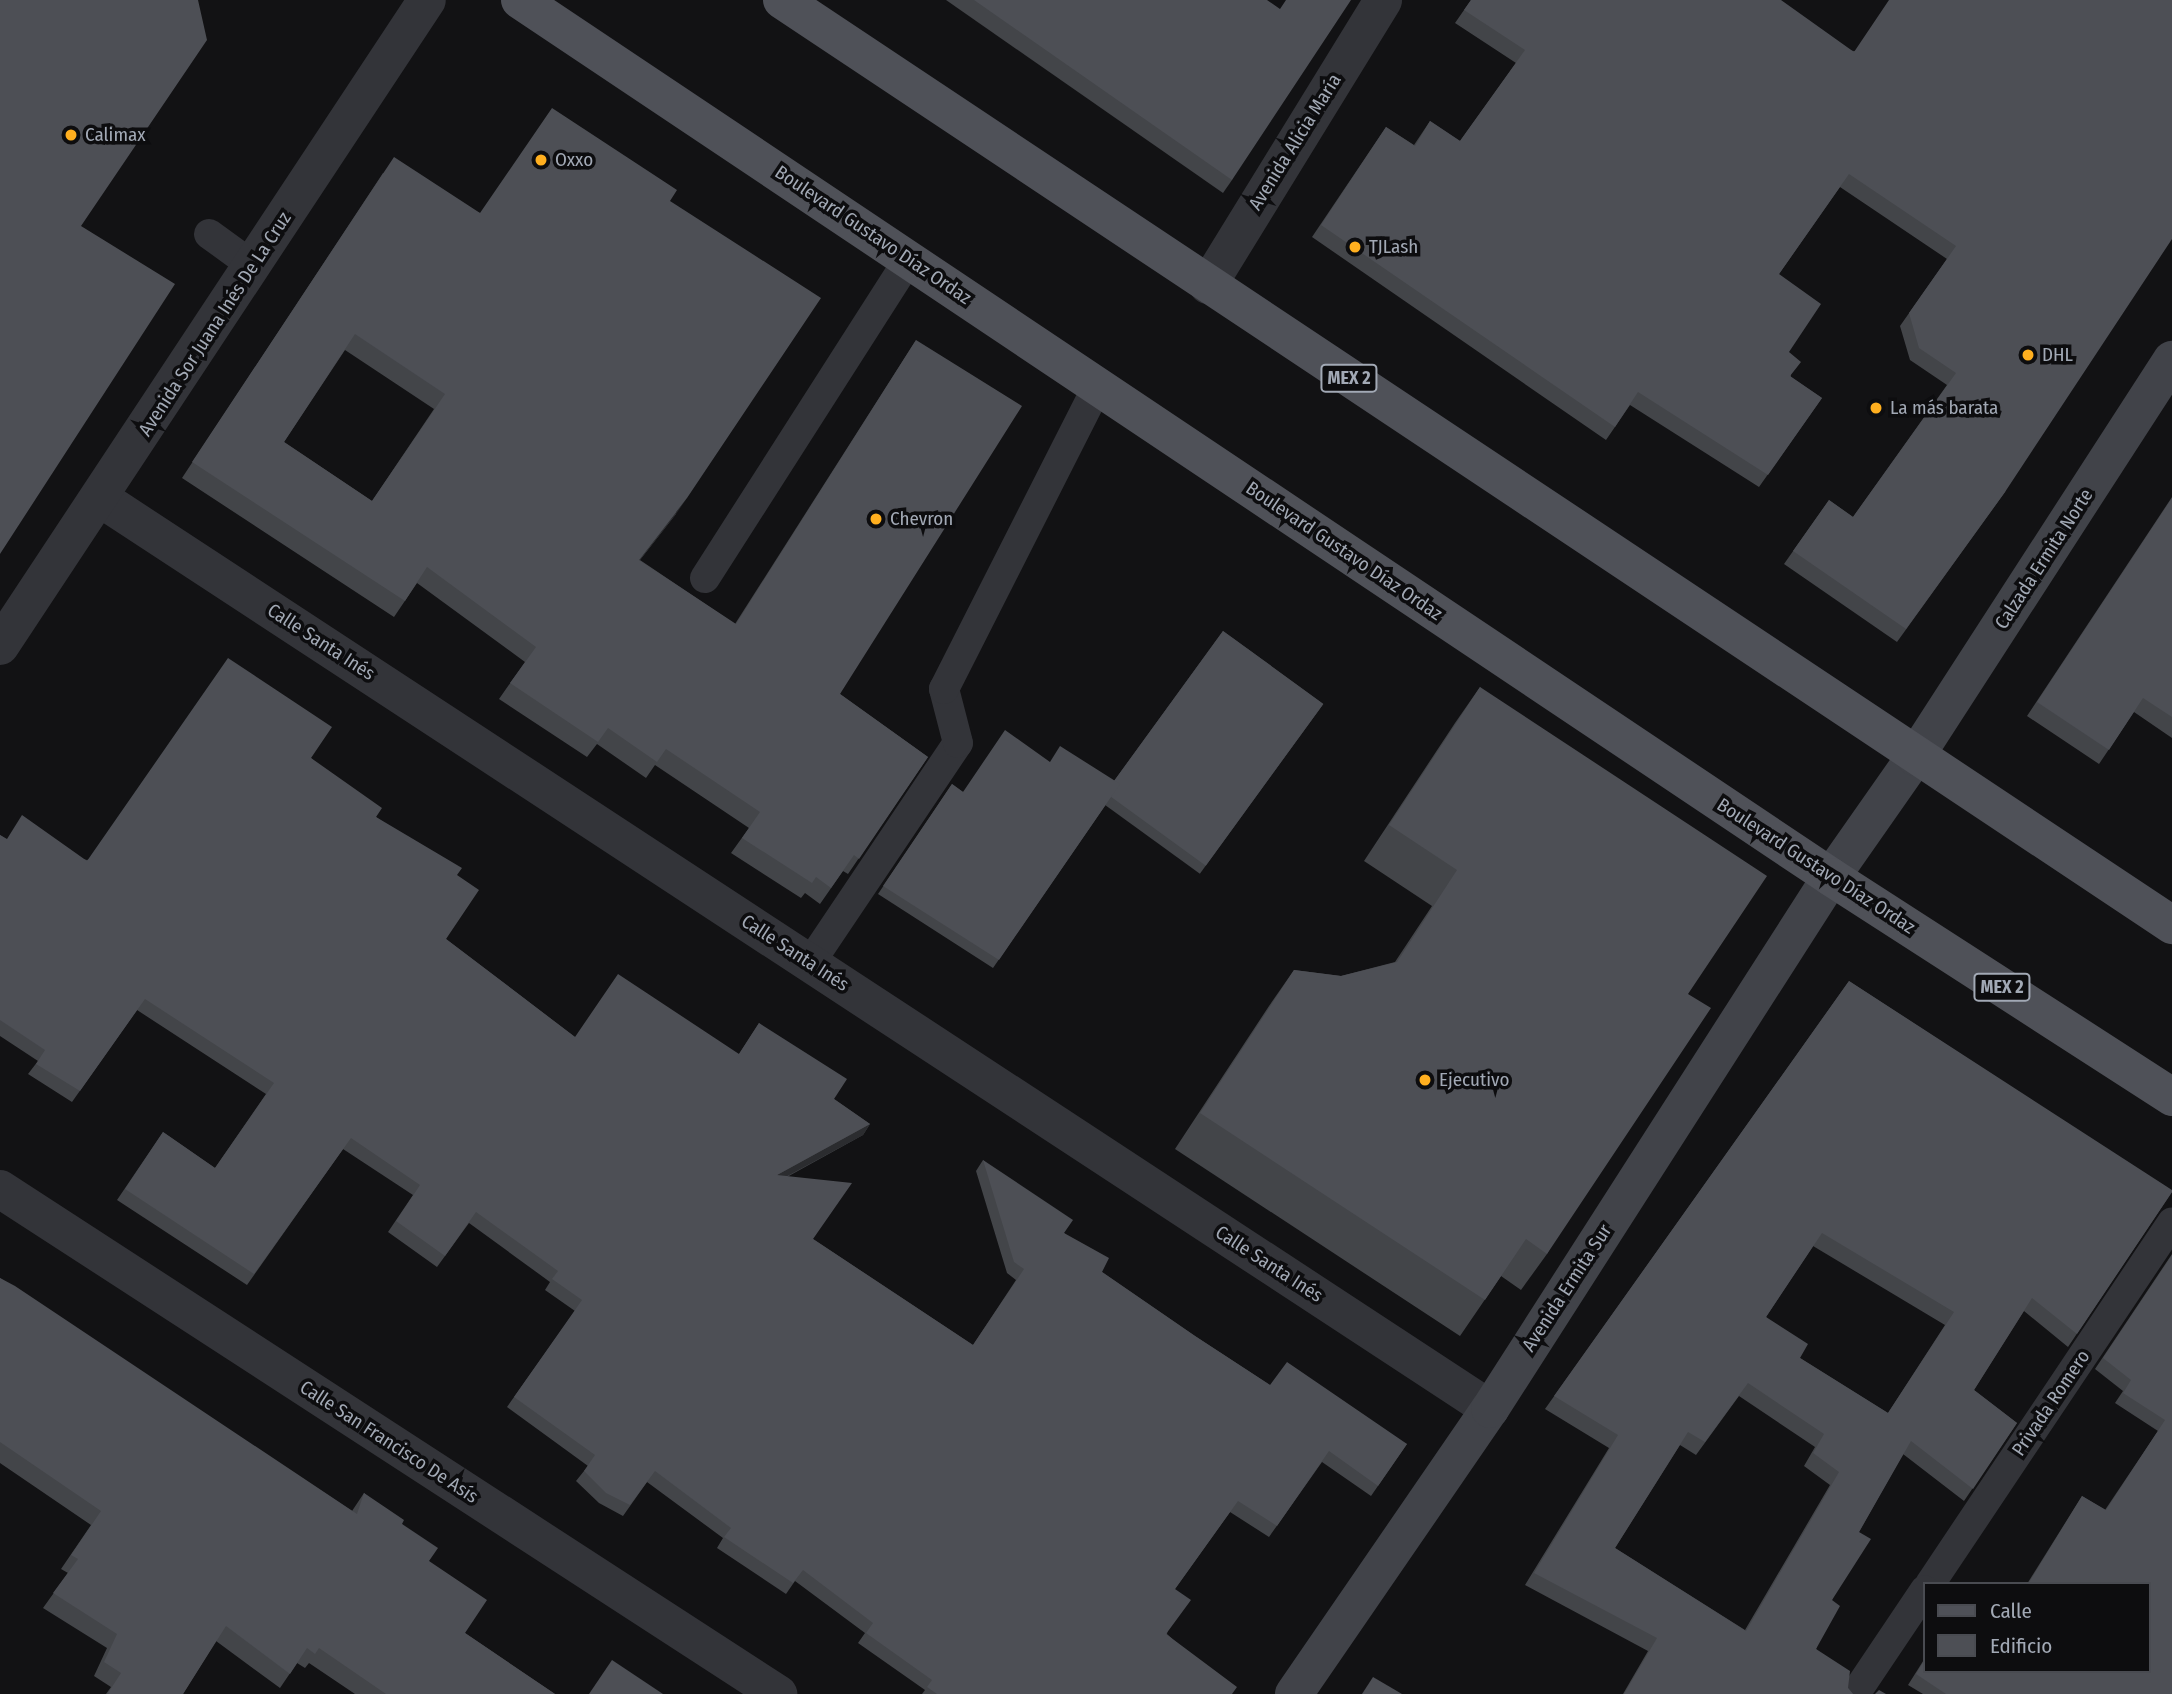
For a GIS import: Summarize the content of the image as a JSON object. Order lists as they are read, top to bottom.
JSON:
{
  "streets": {
    "main road": [
      "Boulevard Gustavo Díaz Ordaz",
      "MEX 2",
      "Calzada Ermita Norte",
      "Avenida Ermita Sur"
    ],
    "street": [
      "Avenida Alicia María",
      "Avenida Sor Juana Inés De La Cruz",
      "Calle Santa Inés",
      "Calle San Francisco De Asís"
    ],
    "lane": ["Privada Romero"]
  },
  "crossings": [
    ["Avenida Alicia María", "MEX 2"],
    ["Boulevard Gustavo Díaz Ordaz", "Calzada Ermita Norte"],
    ["Boulevard Gustavo Díaz Ordaz", "Avenida Ermita Sur"],
    ["Avenida Sor Juana Inés De La Cruz", "Calle Santa Inés"],
    ["MEX 2", "Calzada Ermita Norte"],
    ["Calzada Ermita Norte", "Avenida Ermita Sur"],
    ["Calle Santa Inés", "Avenida Ermita Sur"]
  ],
  "places": [
    "Calimax",
    "Oxxo",
    "TJLash",
    "DHL",
    "La más barata",
    "Chevron",
    "Ejecutivo"
  ],
  "legend": ["Calle", "Edificio"]
}
